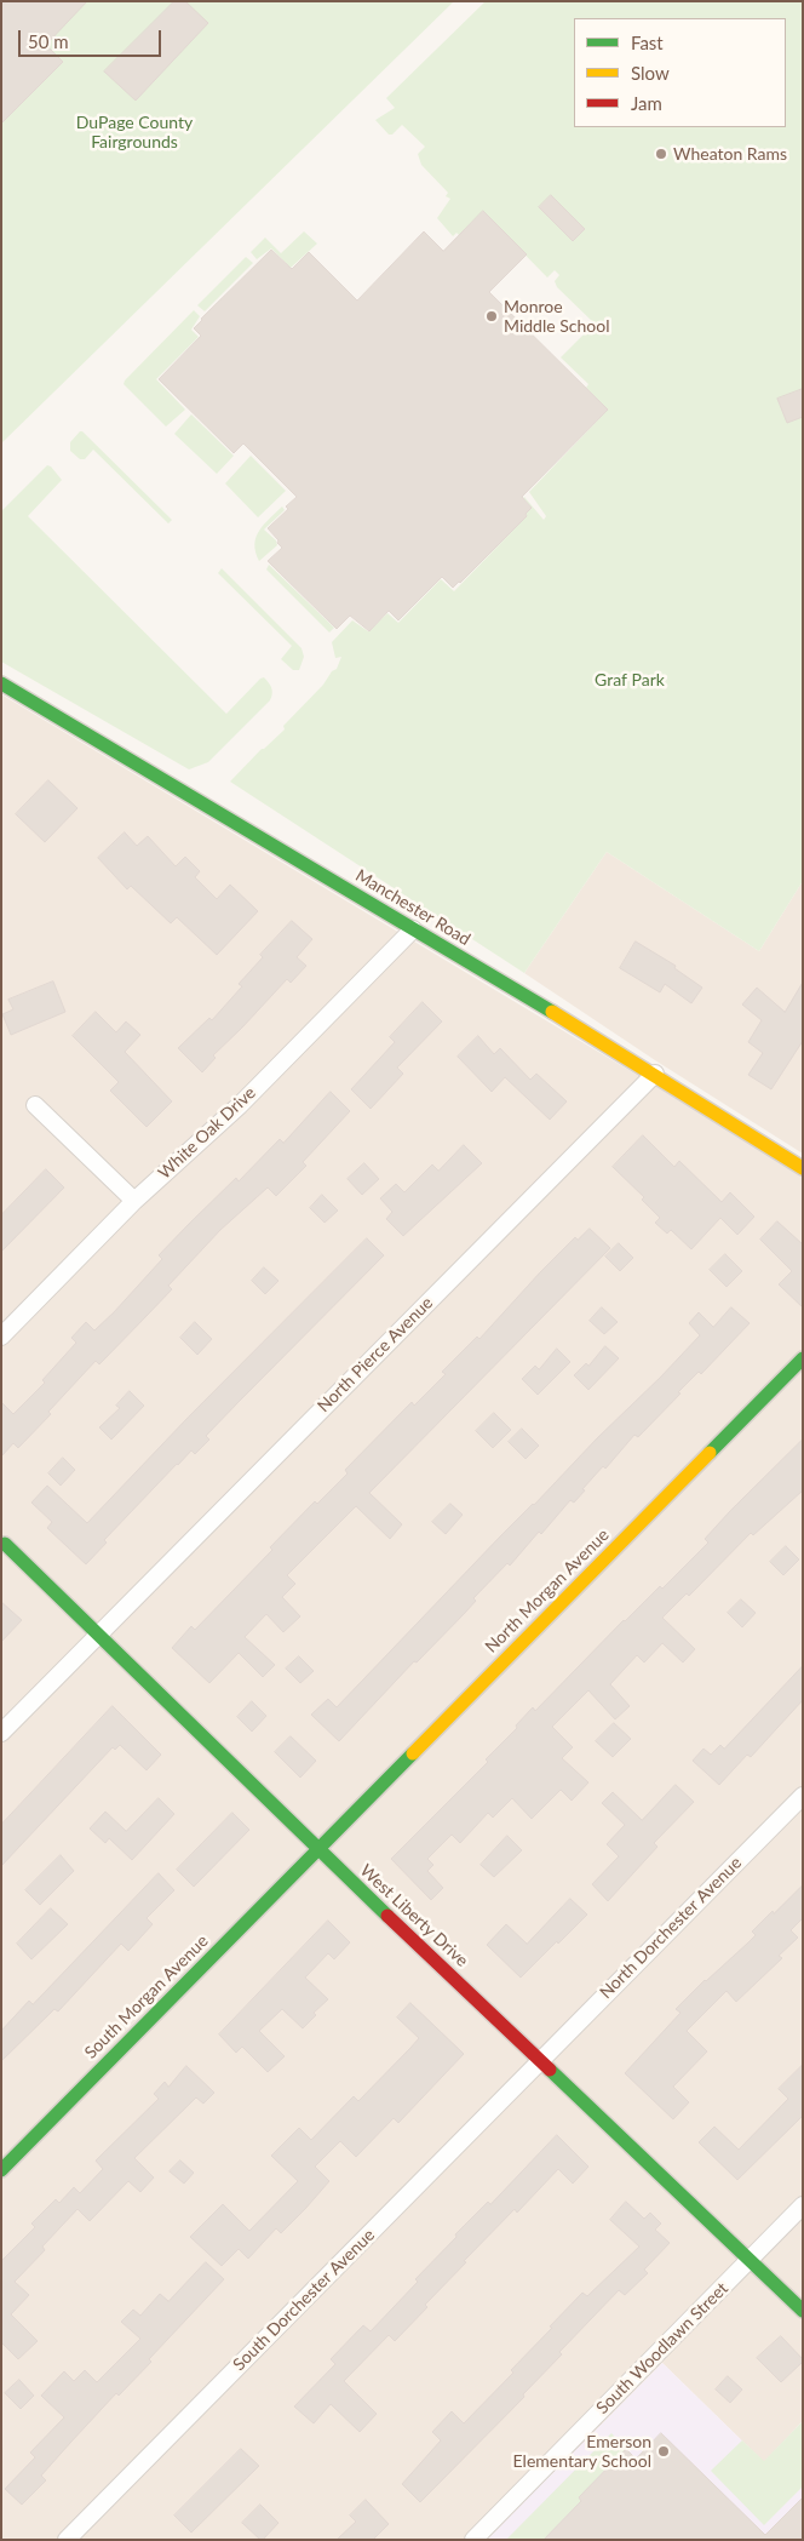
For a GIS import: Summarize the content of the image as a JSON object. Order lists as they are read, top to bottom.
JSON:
{
  "streets": {
    "street": [
      "Manchester Road",
      "White Oak Drive",
      "North Pierce Avenue",
      "North Morgan Avenue",
      "West Liberty Drive",
      "North Dorchester Avenue",
      "South Morgan Avenue",
      "South Dorchester Avenue",
      "South Woodlawn Street"
    ]
  },
  "crossings": [
    ["Manchester Road", "White Oak Drive"],
    ["Manchester Road", "North Pierce Avenue"],
    ["North Pierce Avenue", "West Liberty Drive"],
    ["North Morgan Avenue", "West Liberty Drive"],
    ["North Morgan Avenue", "South Morgan Avenue"],
    ["West Liberty Drive", "North Dorchester Avenue"],
    ["West Liberty Drive", "South Morgan Avenue"],
    ["West Liberty Drive", "South Dorchester Avenue"],
    ["West Liberty Drive", "South Woodlawn Street"],
    ["North Dorchester Avenue", "South Dorchester Avenue"]
  ],
  "parks": ["DuPage County Fairgrounds", "Graf Park"],
  "places": ["Wheaton Rams", "Monroe Middle School", "Emerson Elementary School"],
  "legend": ["Fast", "Slow", "Jam"],
  "scale_bar": "50 m"
}
